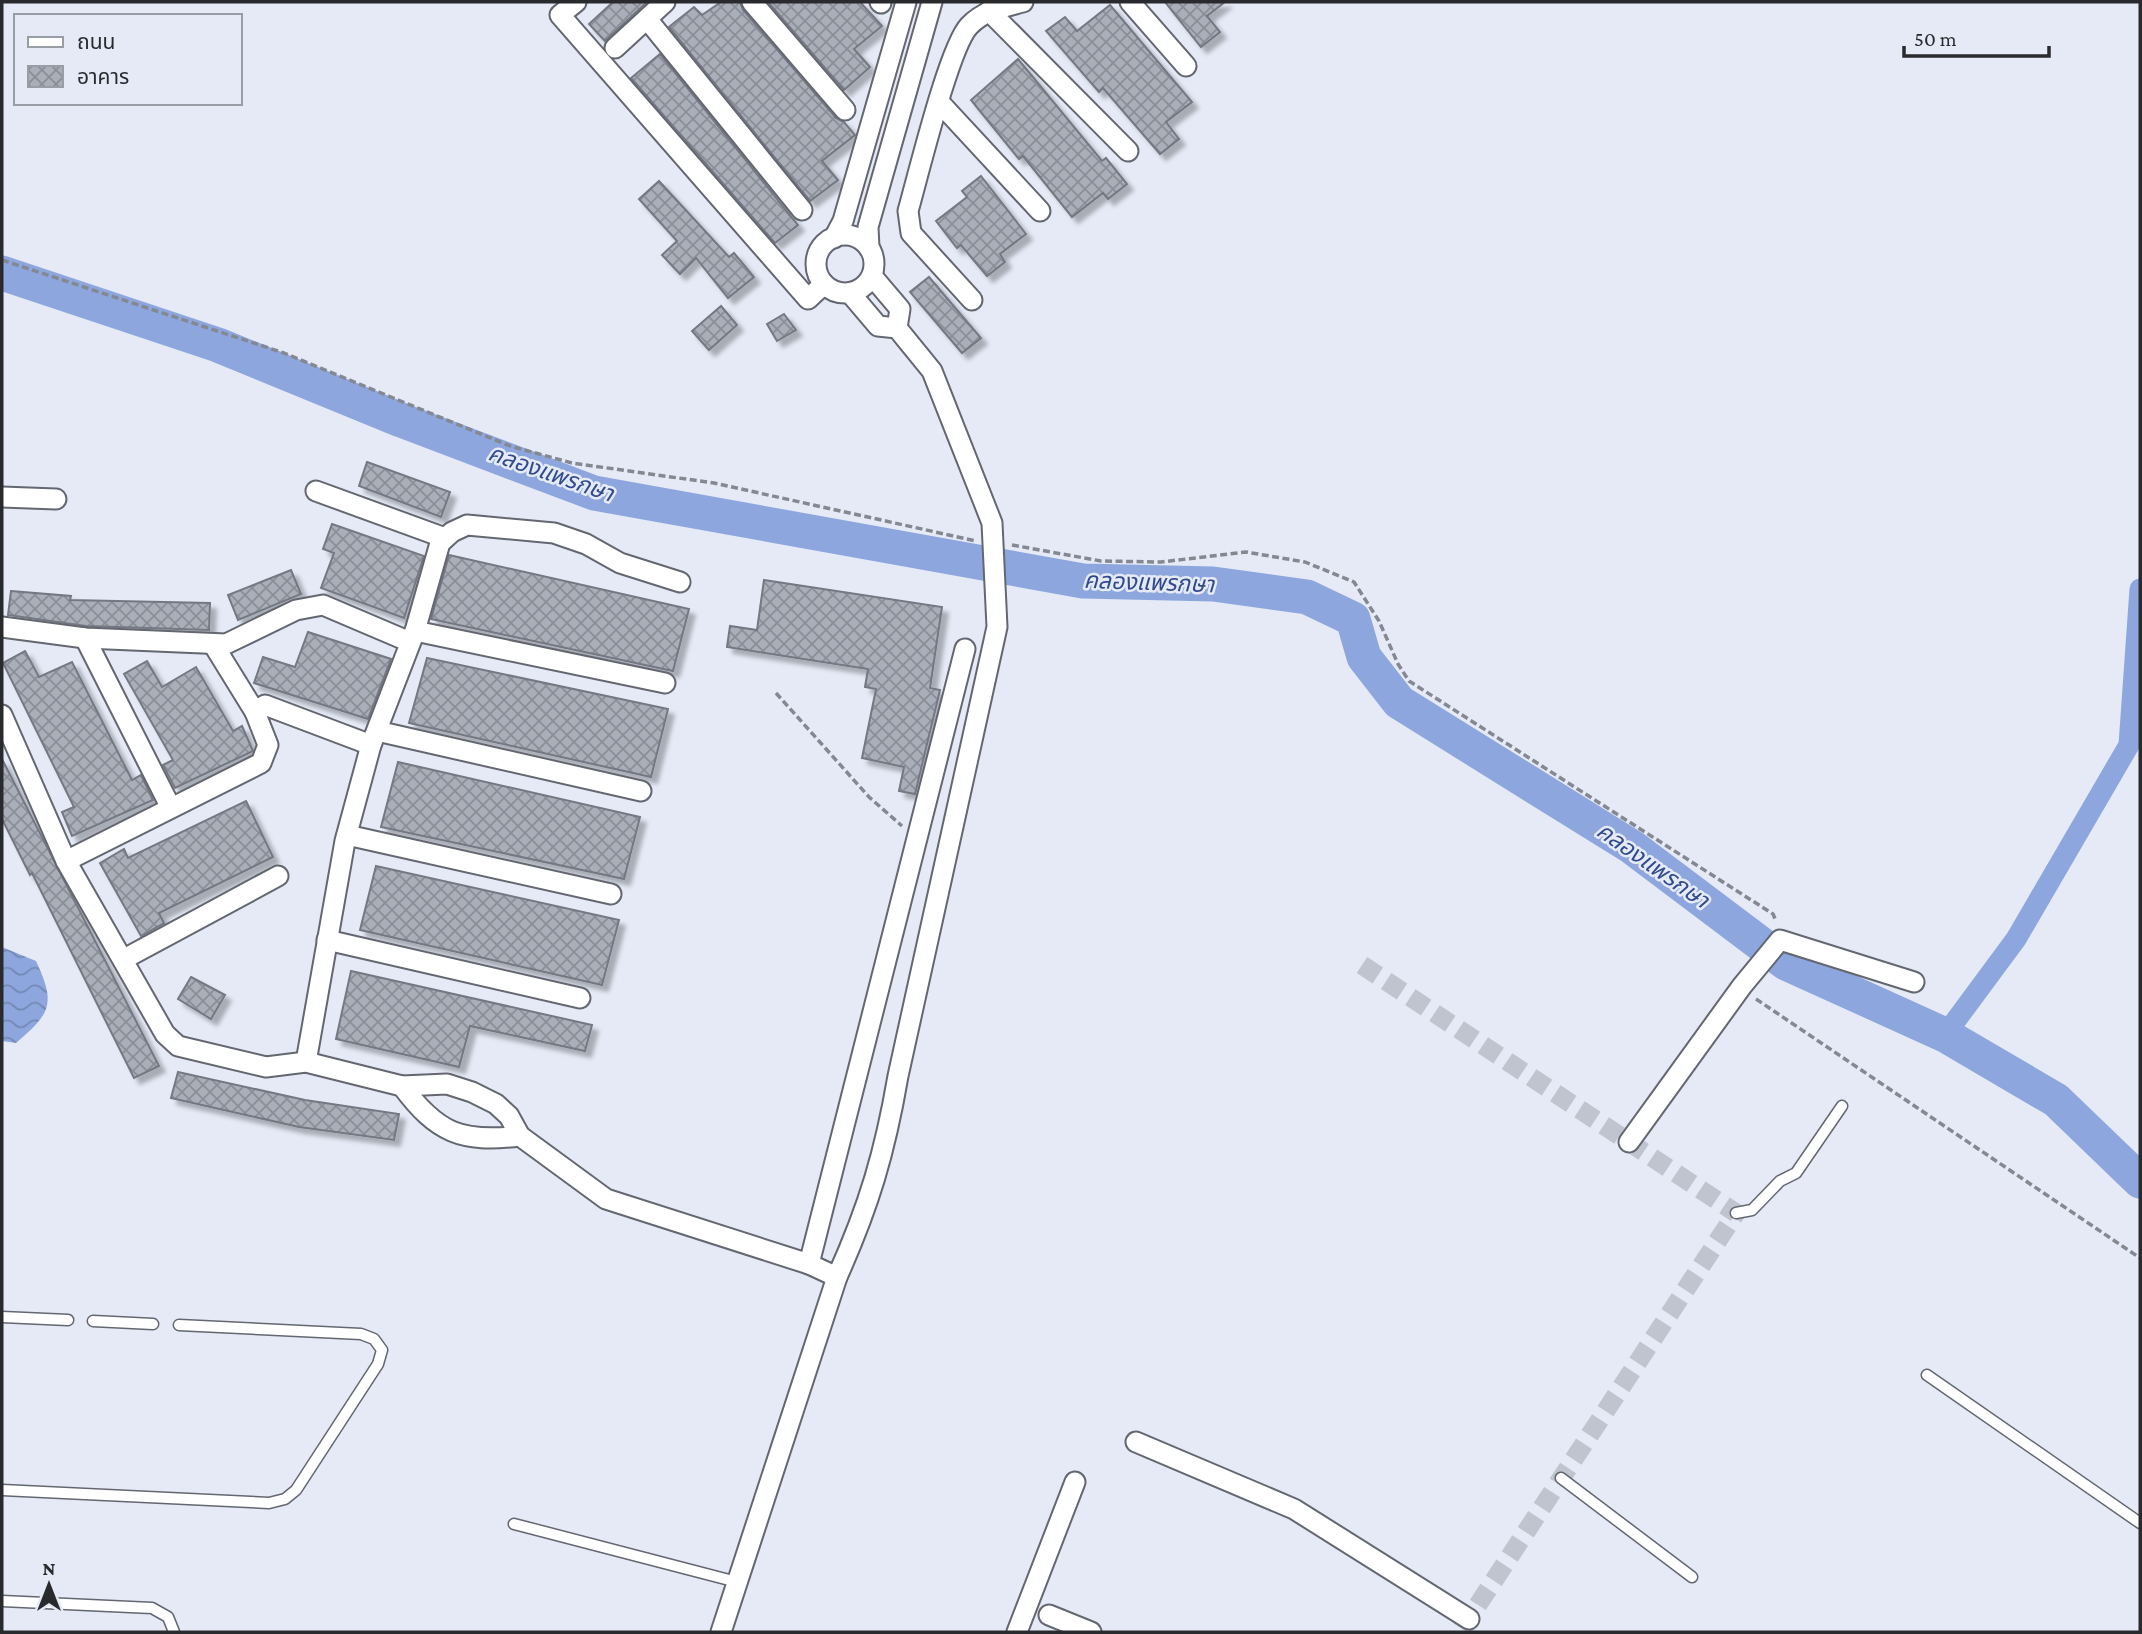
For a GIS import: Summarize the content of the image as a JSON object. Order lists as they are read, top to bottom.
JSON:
{
  "water": ["คลองแพรกษา"],
  "legend": ["ถนน", "อาคาร"],
  "scale_bar": "50 m",
  "north": "top"
}
